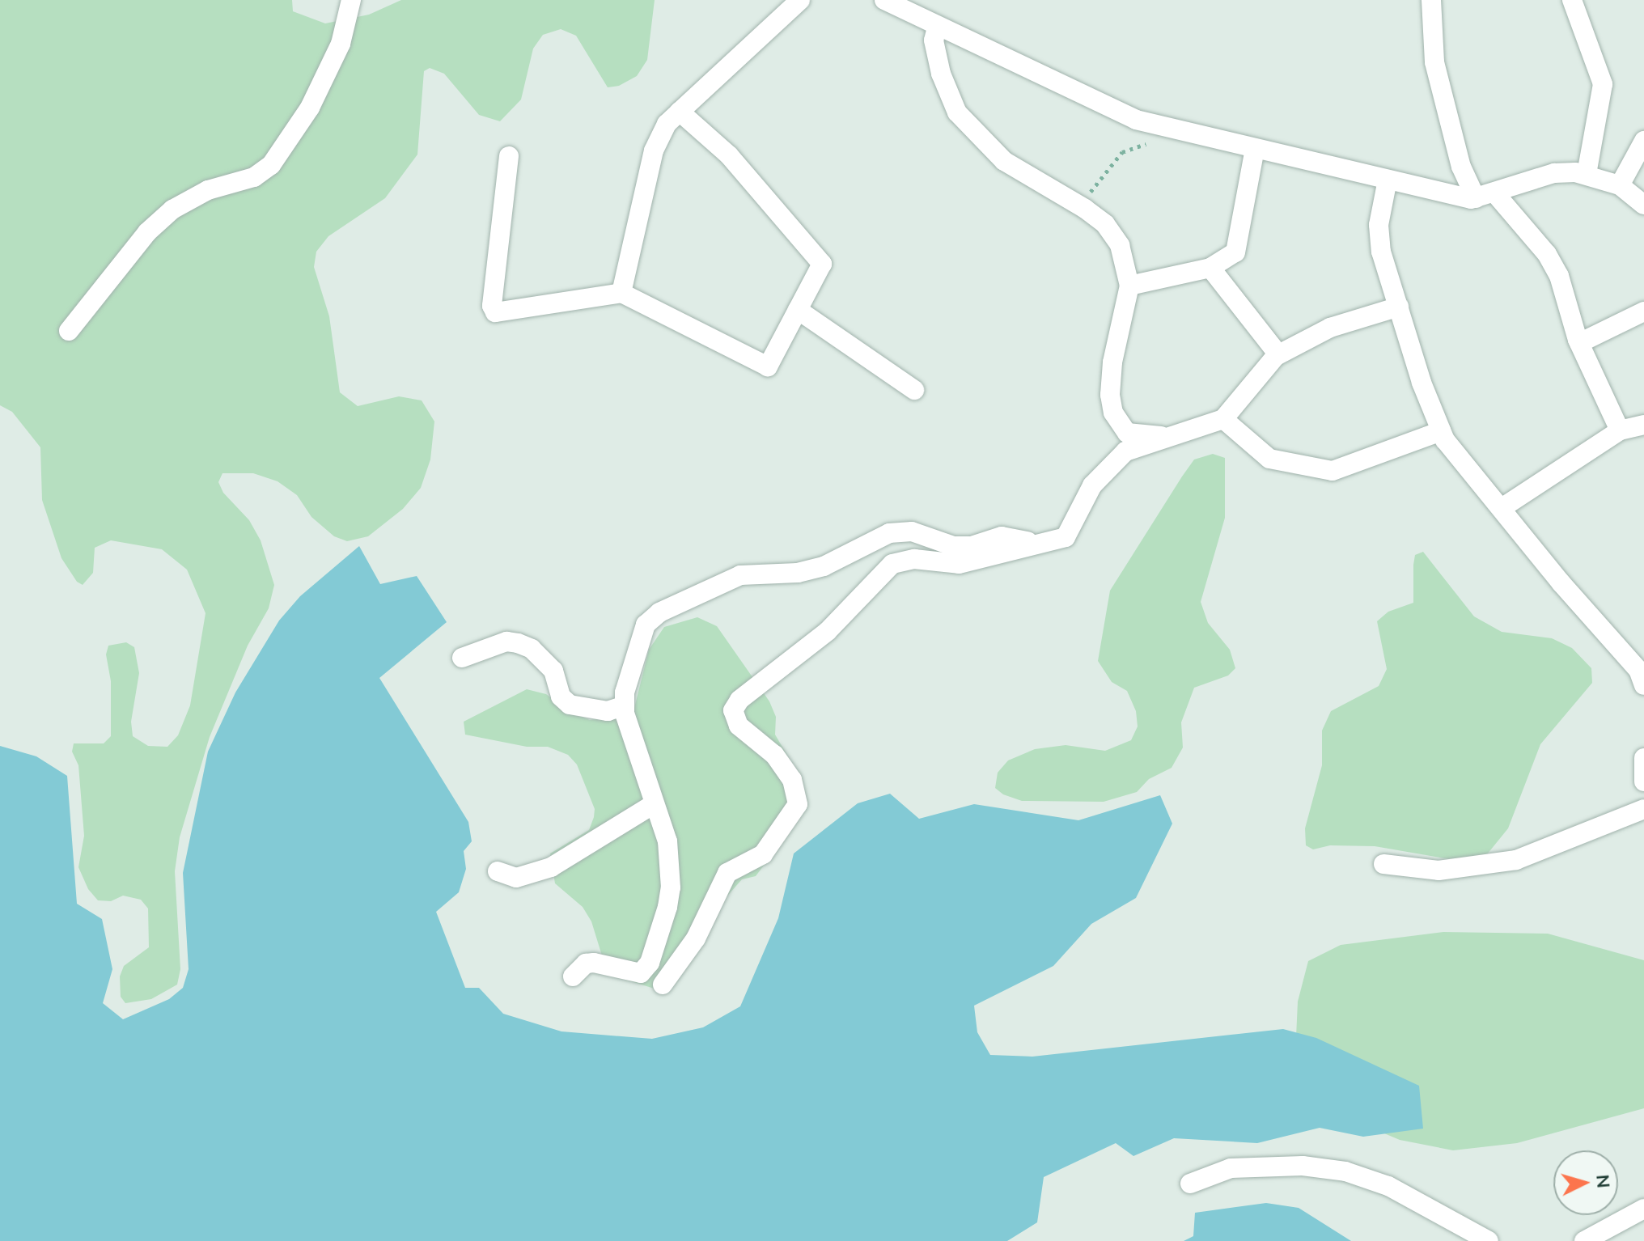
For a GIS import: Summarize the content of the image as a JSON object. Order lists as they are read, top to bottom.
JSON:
{
  "north": "right"
}
